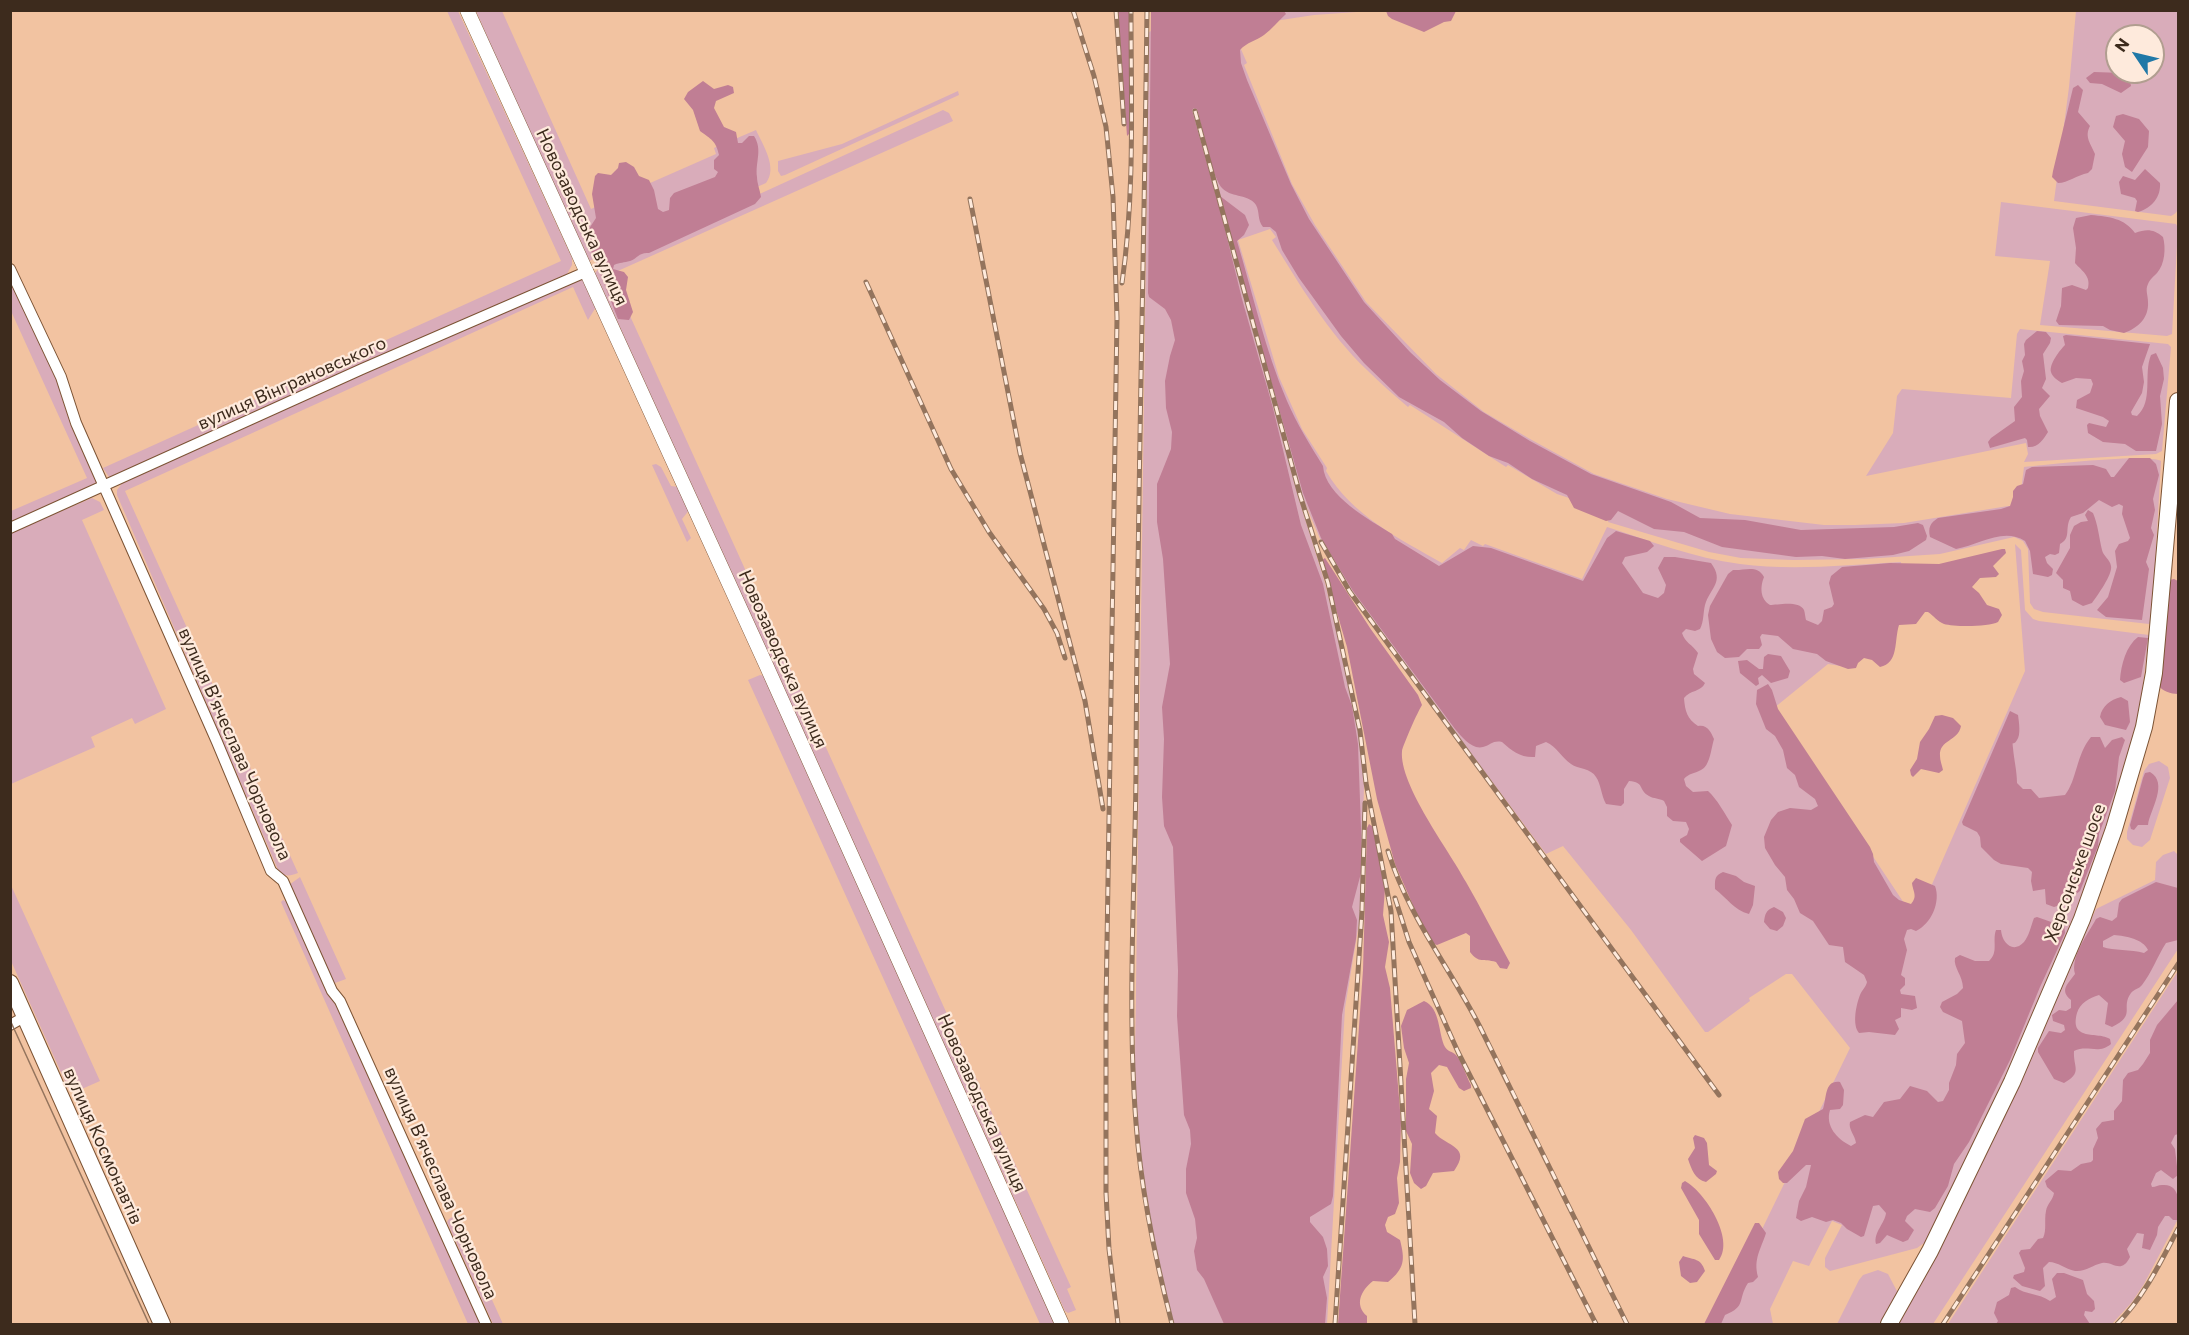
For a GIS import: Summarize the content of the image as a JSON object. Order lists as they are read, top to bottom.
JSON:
{
  "streets": {
    "main road": ["Херсонське шосе", "вулиця Космонавтів"],
    "street": ["Новозаводська вулиця", "вулиця Вінграновського", "вулиця Вʼячеслава Чорновола"]
  },
  "crossings": [
    ["Новозаводська вулиця", "вулиця Вінграновського"],
    ["вулиця Вінграновського", "вулиця Вʼячеслава Чорновола"]
  ],
  "north": "top left"
}
